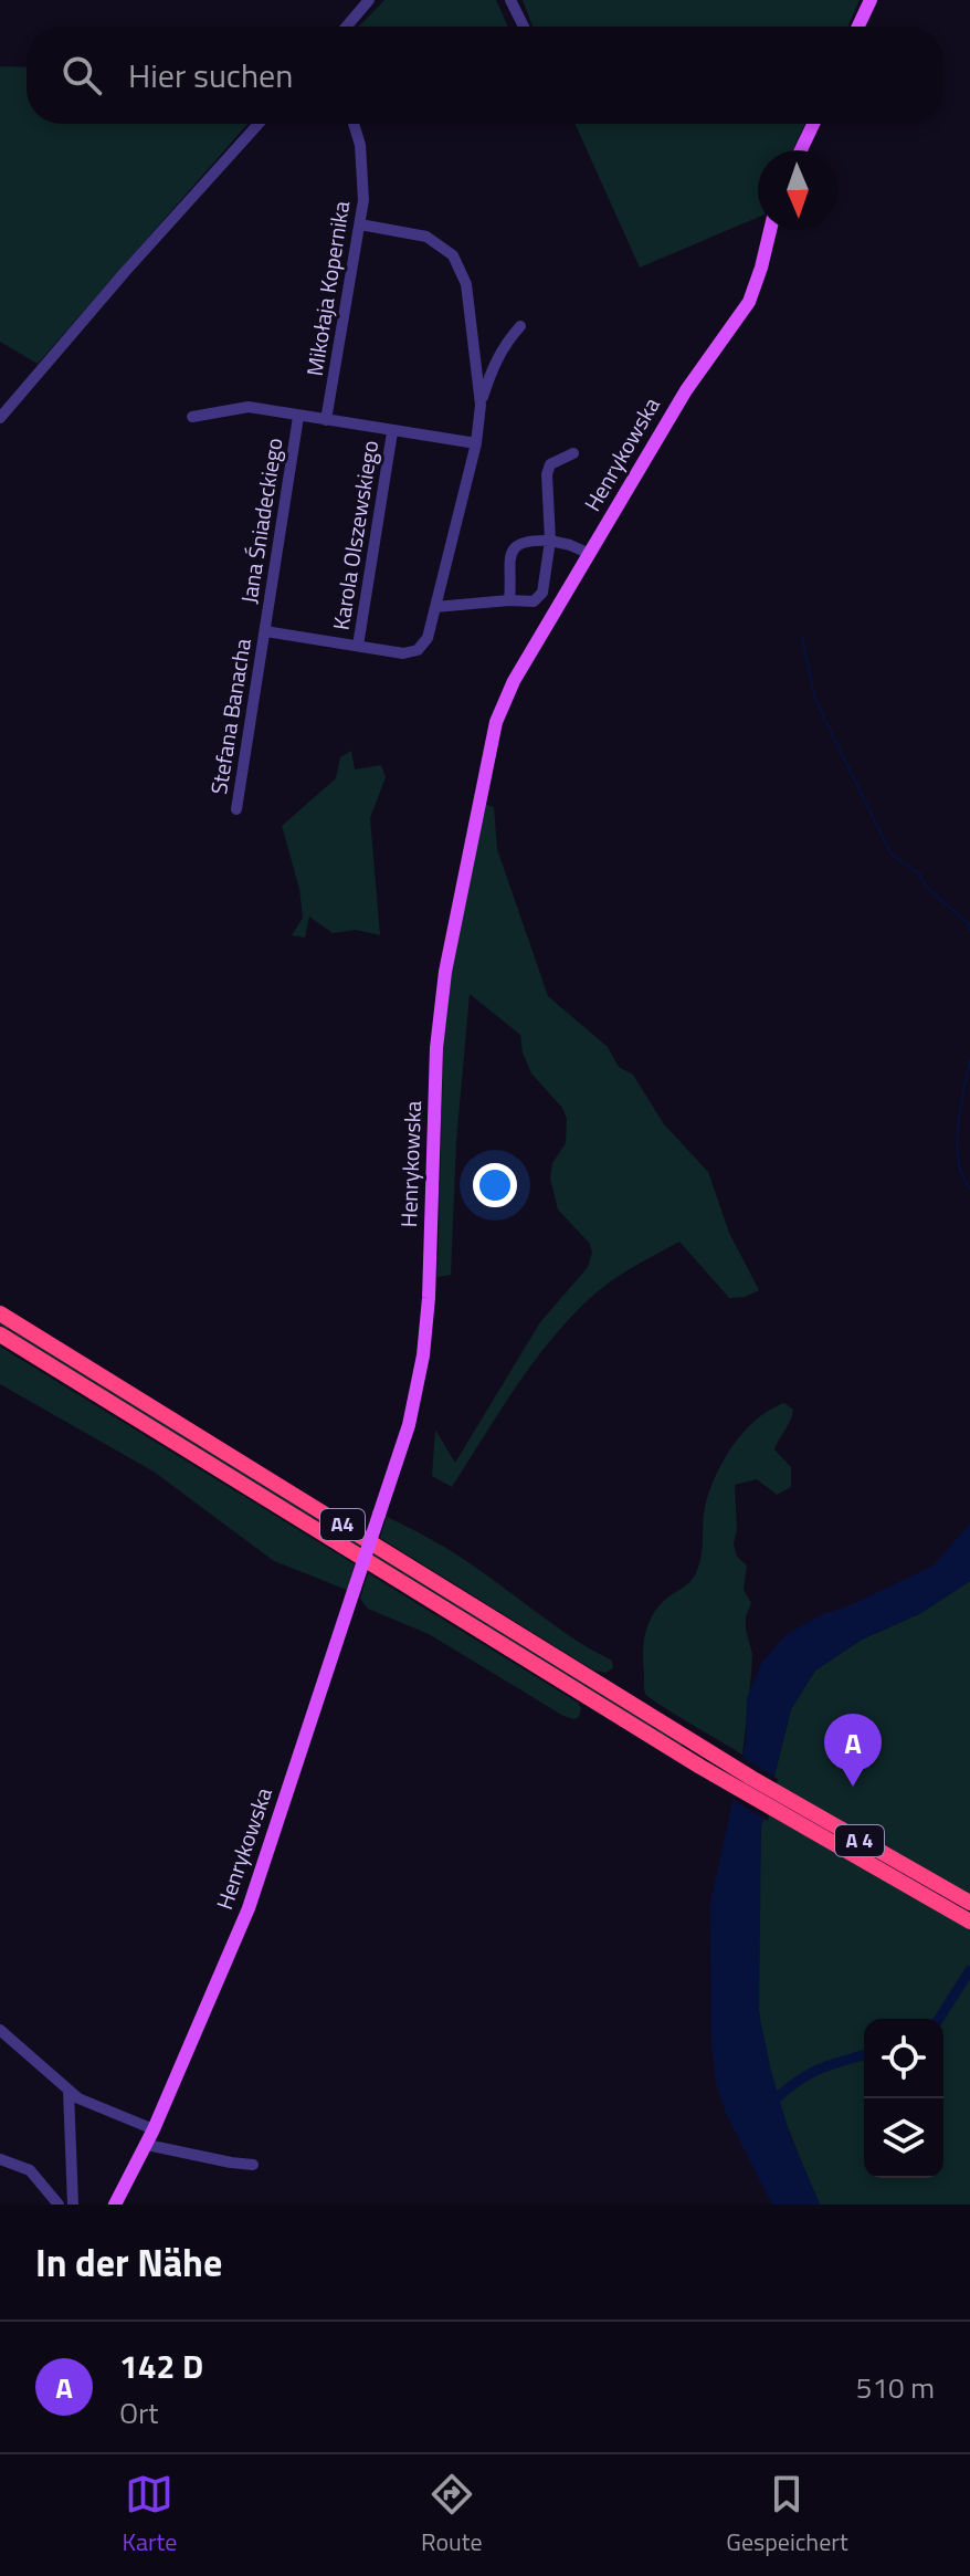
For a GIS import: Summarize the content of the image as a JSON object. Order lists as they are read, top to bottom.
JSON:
{
  "streets": {
    "highway": ["A4", "A 4"],
    "main road": ["Henrykowska"],
    "street": [
      "Mikołaja Kopernika",
      "Jana Śniadeckiego",
      "Karola Olszewskiego",
      "Stefana Banacha"
    ]
  },
  "crossings": [
    ["Jana Śniadeckiego", "Stefana Banacha"],
    ["A4", "A 4"]
  ],
  "north": "bottom",
  "page": {
    "search": "Hier suchen",
    "pins": "A",
    "heading": "In der Nähe",
    "list": [
      {
        "mark": "A",
        "name": "142 D",
        "note": "Ort",
        "value": "510 m"
      }
    ],
    "nav": ["Karte", "Route", "Gespeichert"]
  }
}
